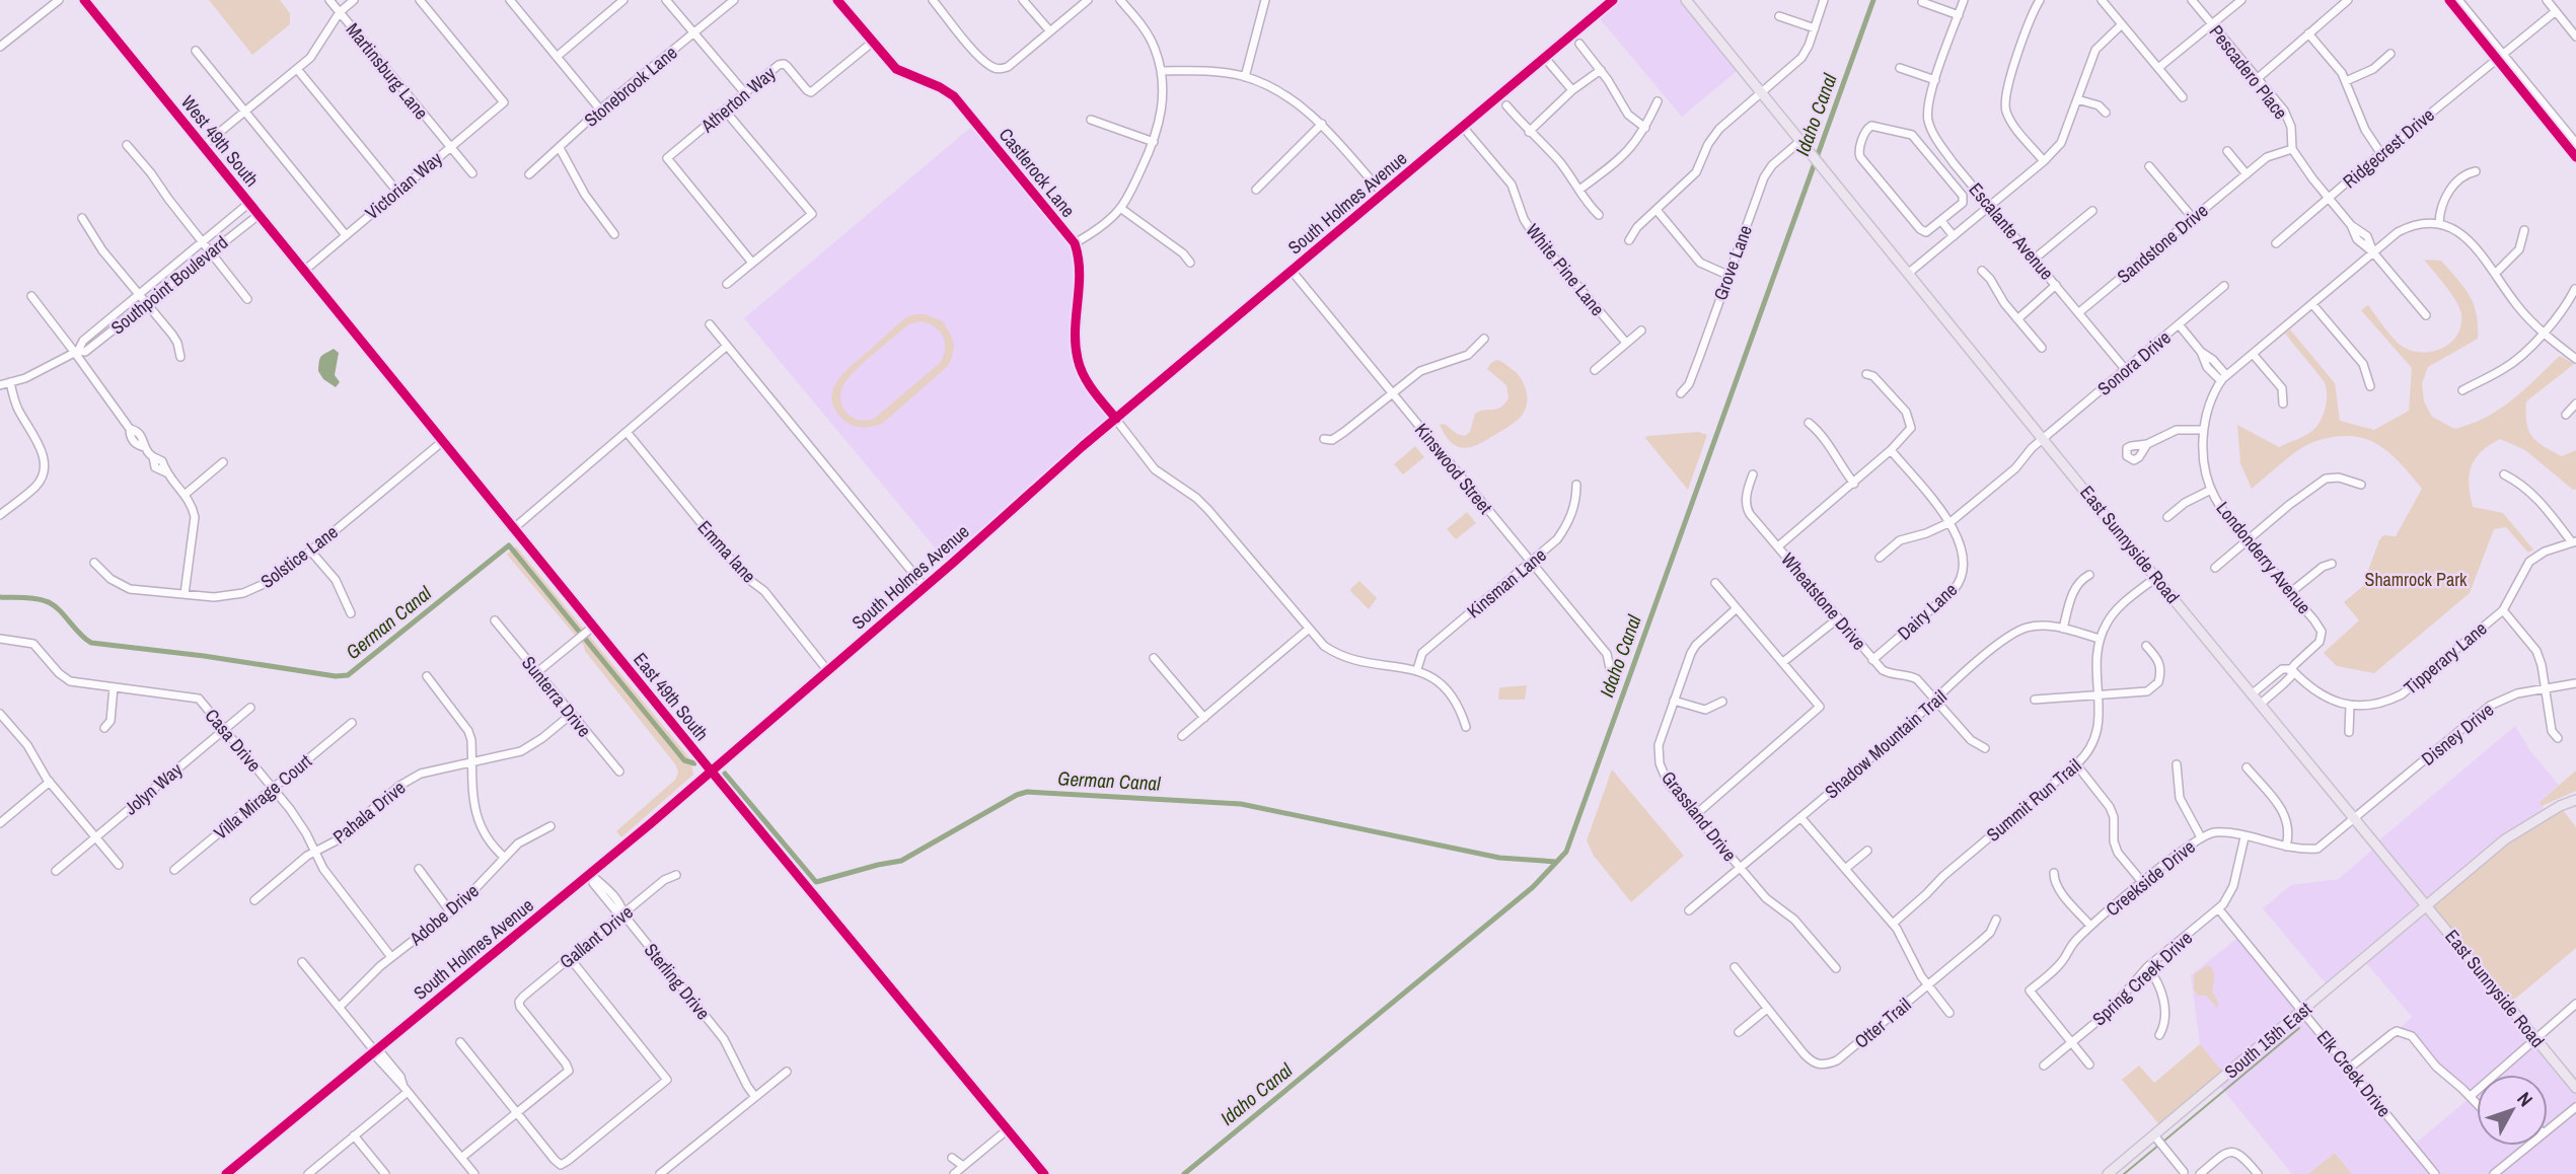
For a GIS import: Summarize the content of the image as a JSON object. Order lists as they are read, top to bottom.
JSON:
{
  "streets": {
    "main road": ["East Sunnyside Road", "South 15th East"],
    "street": [
      "Martinsburg Lane",
      "Pescadero Place",
      "Stonebrook Lane",
      "Atherton Way",
      "West 49th South",
      "Ridgecrest Drive",
      "Castlerock Lane",
      "Victorian Way",
      "South Holmes Avenue",
      "Escalante Avenue",
      "Sandstone Drive",
      "Grove Lane",
      "White Pine Lane",
      "Southpoint Boulevard",
      "Sonora Drive",
      "Kinswood Street",
      "Emma lane",
      "Solstice Lane",
      "Londonderry Avenue",
      "Kinsman Lane",
      "Wheatstone Drive",
      "Dairy Lane",
      "Tipperary Lane",
      "Sunterra Drive",
      "East 49th South",
      "Disney Drive",
      "Casa Drive",
      "Shadow Mountain Trail",
      "Jolyn Way",
      "Villa Mirage Court",
      "Summit Run Trail",
      "Pahala Drive",
      "Grassland Drive",
      "Creekside Drive",
      "Adobe Drive",
      "Gallant Drive",
      "Spring Creek Drive",
      "Sterling Drive",
      "Otter Trail",
      "Elk Creek Drive"
    ]
  },
  "crossings": [
    ["Martinsburg Lane", "Victorian Way"],
    ["Pescadero Place", "Sandstone Drive"],
    ["Atherton Way", "Castlerock Lane"],
    ["West 49th South", "Victorian Way"],
    ["West 49th South", "Southpoint Boulevard"],
    ["West 49th South", "East 49th South"],
    ["Castlerock Lane", "South Holmes Avenue"],
    ["Castlerock Lane", "Kinsman Lane"],
    ["South Holmes Avenue", "White Pine Lane"],
    ["South Holmes Avenue", "Kinswood Street"],
    ["South Holmes Avenue", "Emma lane"],
    ["South Holmes Avenue", "East 49th South"],
    ["South Holmes Avenue", "Sterling Drive"],
    ["Escalante Avenue", "Sandstone Drive"],
    ["Escalante Avenue", "Sonora Drive"],
    ["Grove Lane", "East Sunnyside Road"],
    ["Sonora Drive", "East Sunnyside Road"],
    ["Sonora Drive", "Dairy Lane"],
    ["Kinswood Street", "Kinsman Lane"],
    ["East Sunnyside Road", "Londonderry Avenue"],
    ["East Sunnyside Road", "Disney Drive"],
    ["East Sunnyside Road", "Summit Run Trail"],
    ["East Sunnyside Road", "Creekside Drive"],
    ["East Sunnyside Road", "South 15th East"],
    ["Solstice Lane", "East 49th South"],
    ["Londonderry Avenue", "Tipperary Lane"],
    ["Wheatstone Drive", "Dairy Lane"],
    ["Wheatstone Drive", "Shadow Mountain Trail"],
    ["Sunterra Drive", "Pahala Drive"],
    ["Disney Drive", "Creekside Drive"],
    ["Casa Drive", "Jolyn Way"],
    ["Casa Drive", "Villa Mirage Court"],
    ["Casa Drive", "Pahala Drive"],
    ["Casa Drive", "Adobe Drive"],
    ["Shadow Mountain Trail", "Summit Run Trail"],
    ["Shadow Mountain Trail", "Grassland Drive"],
    ["Creekside Drive", "Spring Creek Drive"],
    ["Gallant Drive", "Sterling Drive"],
    ["Spring Creek Drive", "Elk Creek Drive"],
    ["South 15th East", "Elk Creek Drive"]
  ],
  "water": ["Idaho Canal", "German Canal"],
  "parks": ["Shamrock Park"],
  "north": "top right"
}
